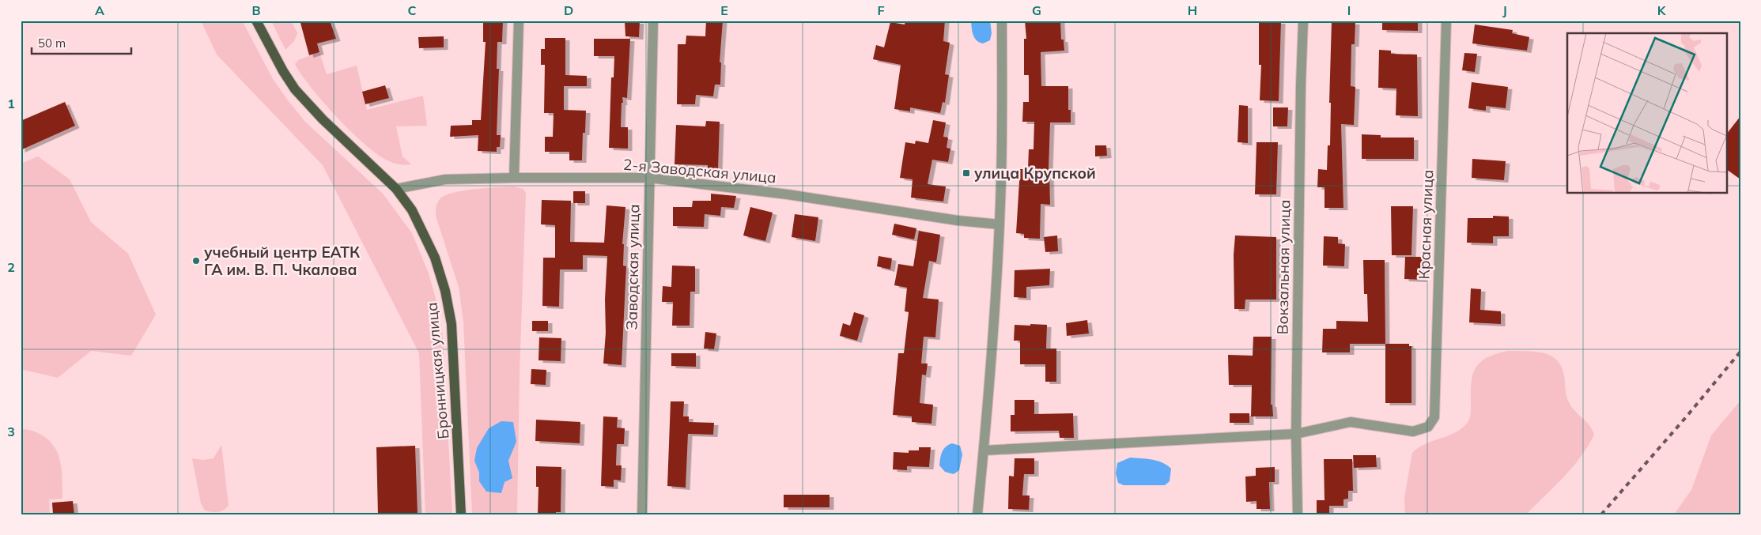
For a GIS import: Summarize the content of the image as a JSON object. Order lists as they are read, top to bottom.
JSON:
{
  "streets": {
    "main road": ["Бронницкая улица"],
    "street": [
      "2-я Заводская улица",
      "Красная улица",
      "Заводская улица",
      "Вокзальная улица"
    ]
  },
  "crossings": [
    ["2-я Заводская улица", "Заводская улица"],
    ["2-я Заводская улица", "Бронницкая улица"],
    ["Красная улица", "Вокзальная улица"]
  ],
  "places": {
    "transit": ["улица Крупской"],
    "other": ["учебный центр ЕАТК ГА им. В. П. Чкалова"]
  },
  "scale_bar": "50 m",
  "grid": {
    "columns": [
      "A",
      "B",
      "C",
      "D",
      "E",
      "F",
      "G",
      "H",
      "I",
      "J",
      "K"
    ],
    "rows": ["1", "2", "3"]
  }
}
